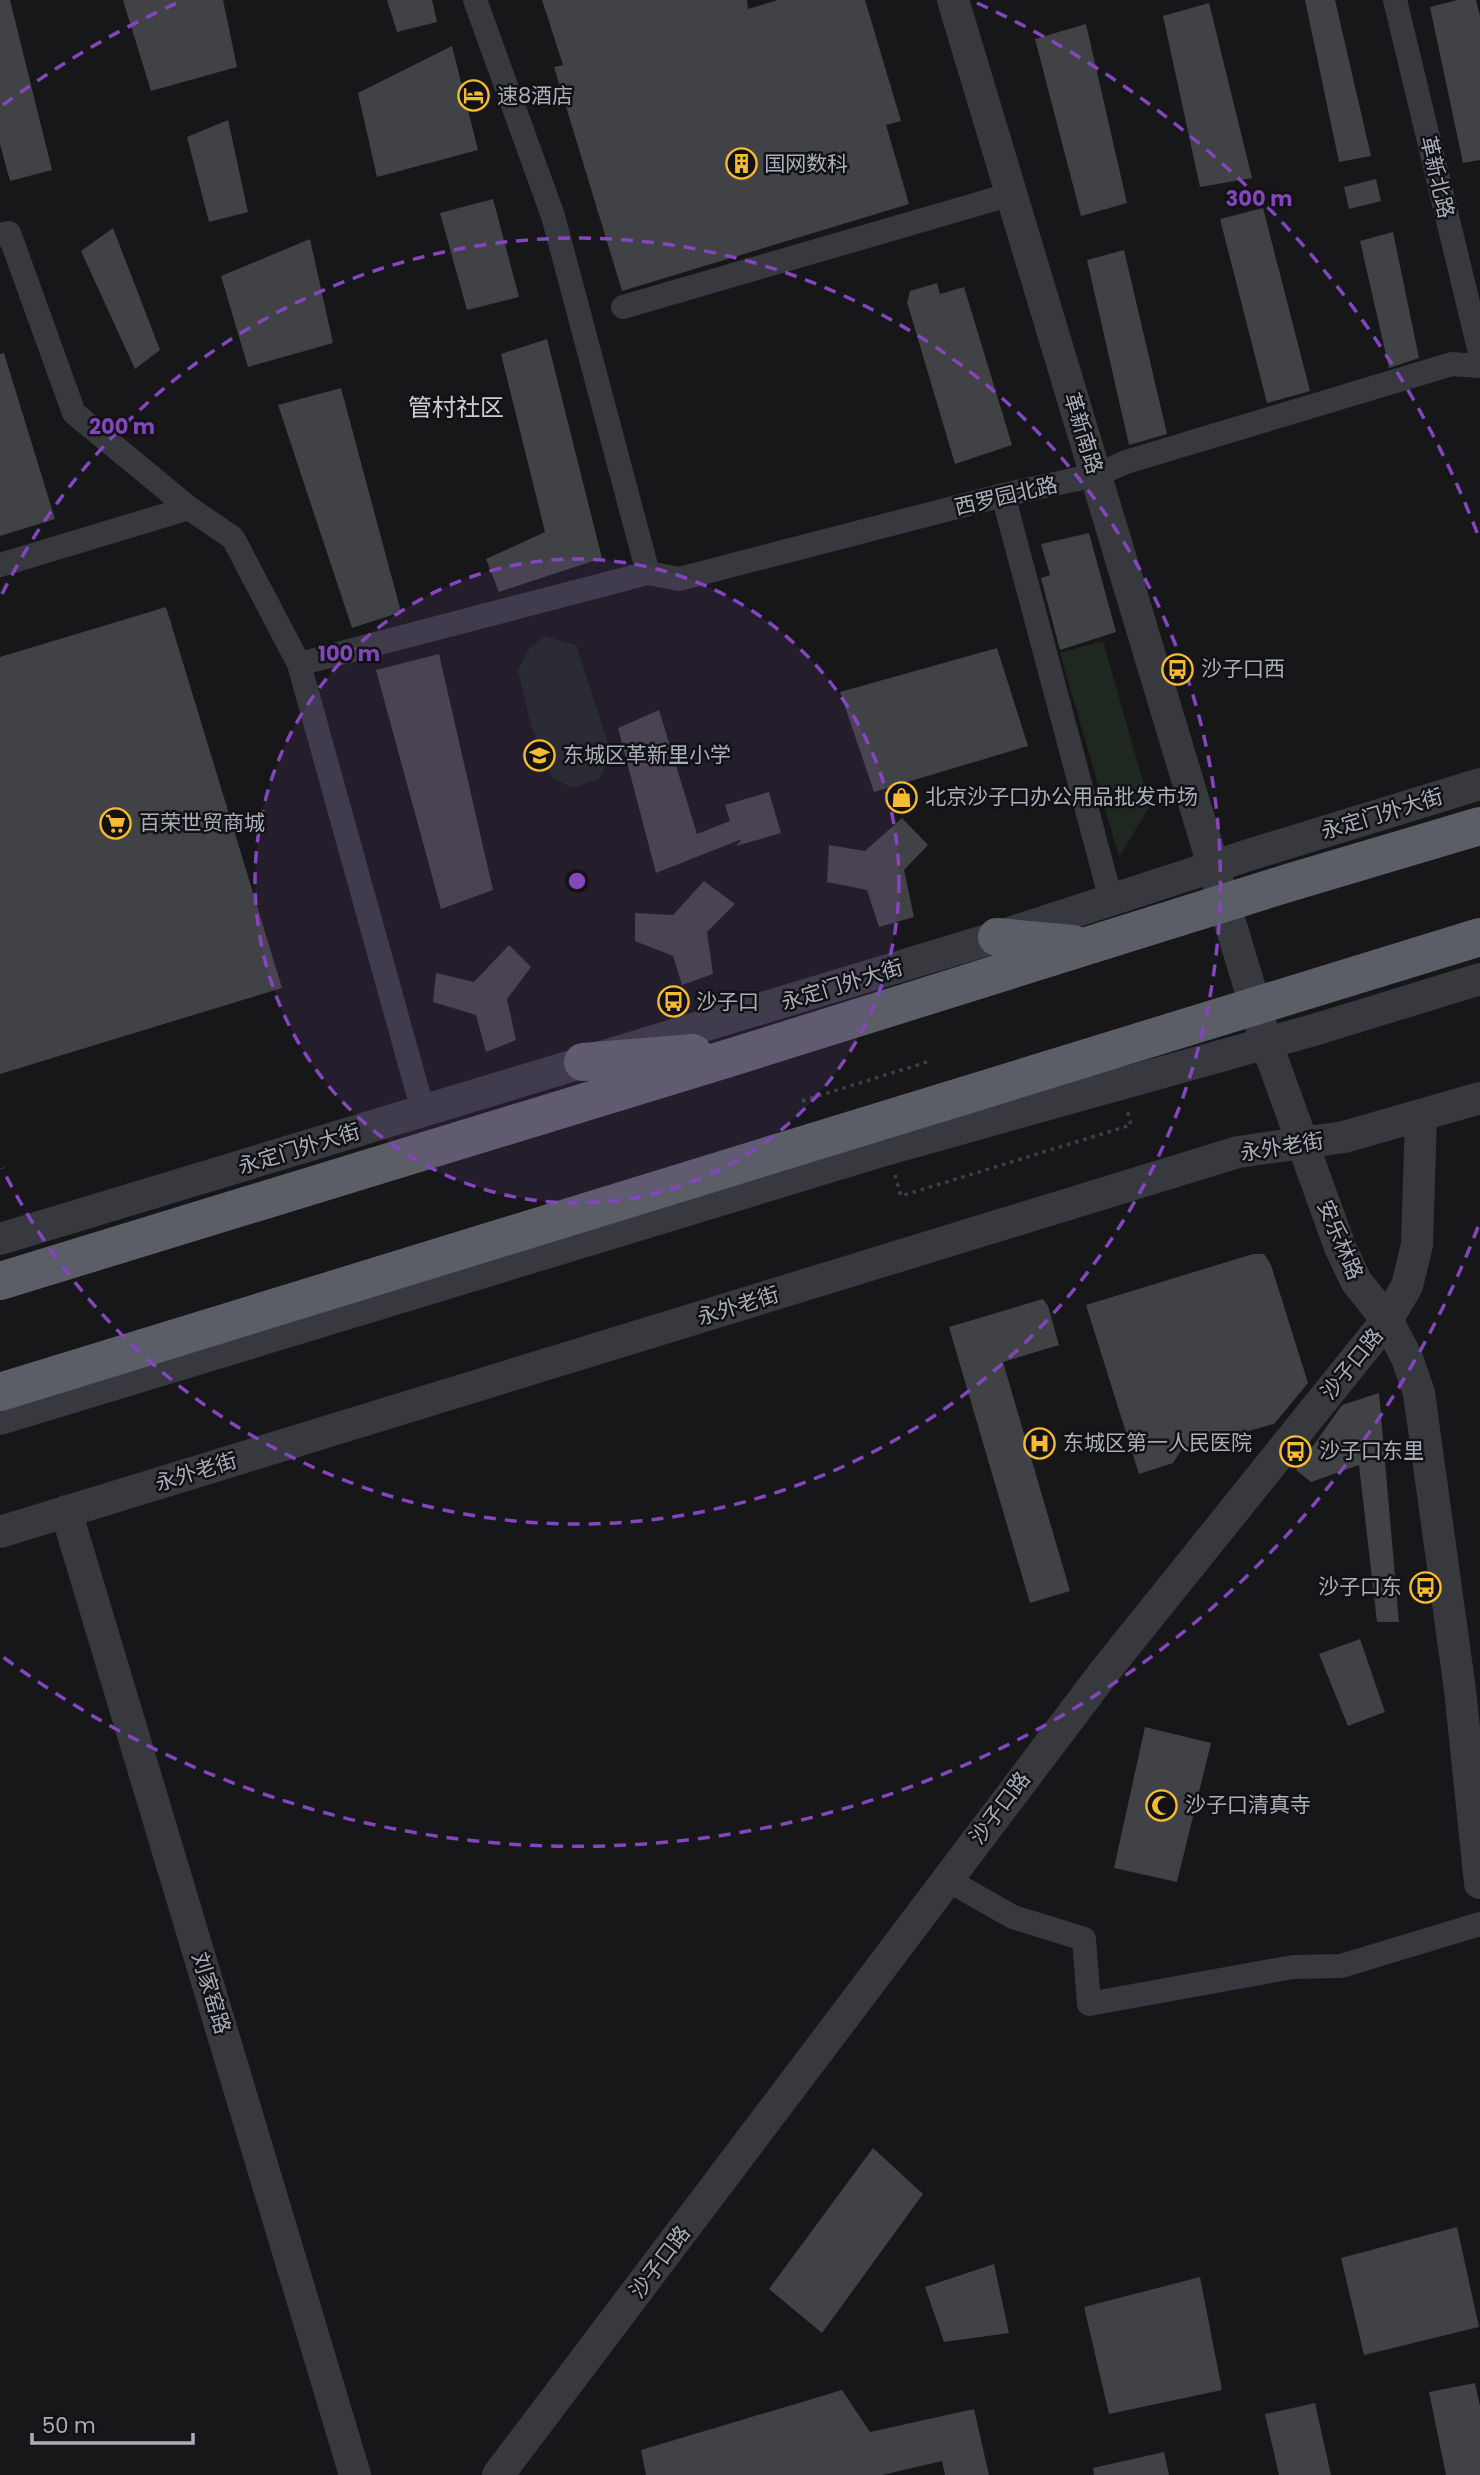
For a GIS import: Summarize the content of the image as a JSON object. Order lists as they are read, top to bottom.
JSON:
{
  "streets": {
    "highway": ["永定门外大街"],
    "street": [
      "革新北路",
      "革新南路",
      "西罗园北路",
      "永外老街",
      "安乐林路",
      "沙子口路",
      "刘家窑路"
    ]
  },
  "crossings": [
    ["革新南路", "西罗园北路"],
    ["革新南路", "永定门外大街"],
    ["革新南路", "安乐林路"],
    ["永定门外大街", "安乐林路"],
    ["永外老街", "安乐林路"],
    ["永外老街", "沙子口路"],
    ["永外老街", "刘家窑路"],
    ["安乐林路", "沙子口路"]
  ],
  "districts": ["管村社区"],
  "places": {
    "hotel": ["速8酒店"],
    "building": ["国网数科"],
    "bus stop": [
      "沙子口西",
      "沙子口",
      "沙子口东里",
      "沙子口东"
    ],
    "school or university": ["东城区革新里小学"],
    "shop": ["北京沙子口办公用品批发市场"],
    "supermarket": ["百荣世贸商城"],
    "hospital": ["东城区第一人民医院"],
    "mosque": ["沙子口清真寺"]
  },
  "scale_bar": "50 m",
  "rings": ["300 m", "200 m", "100 m"]
}
